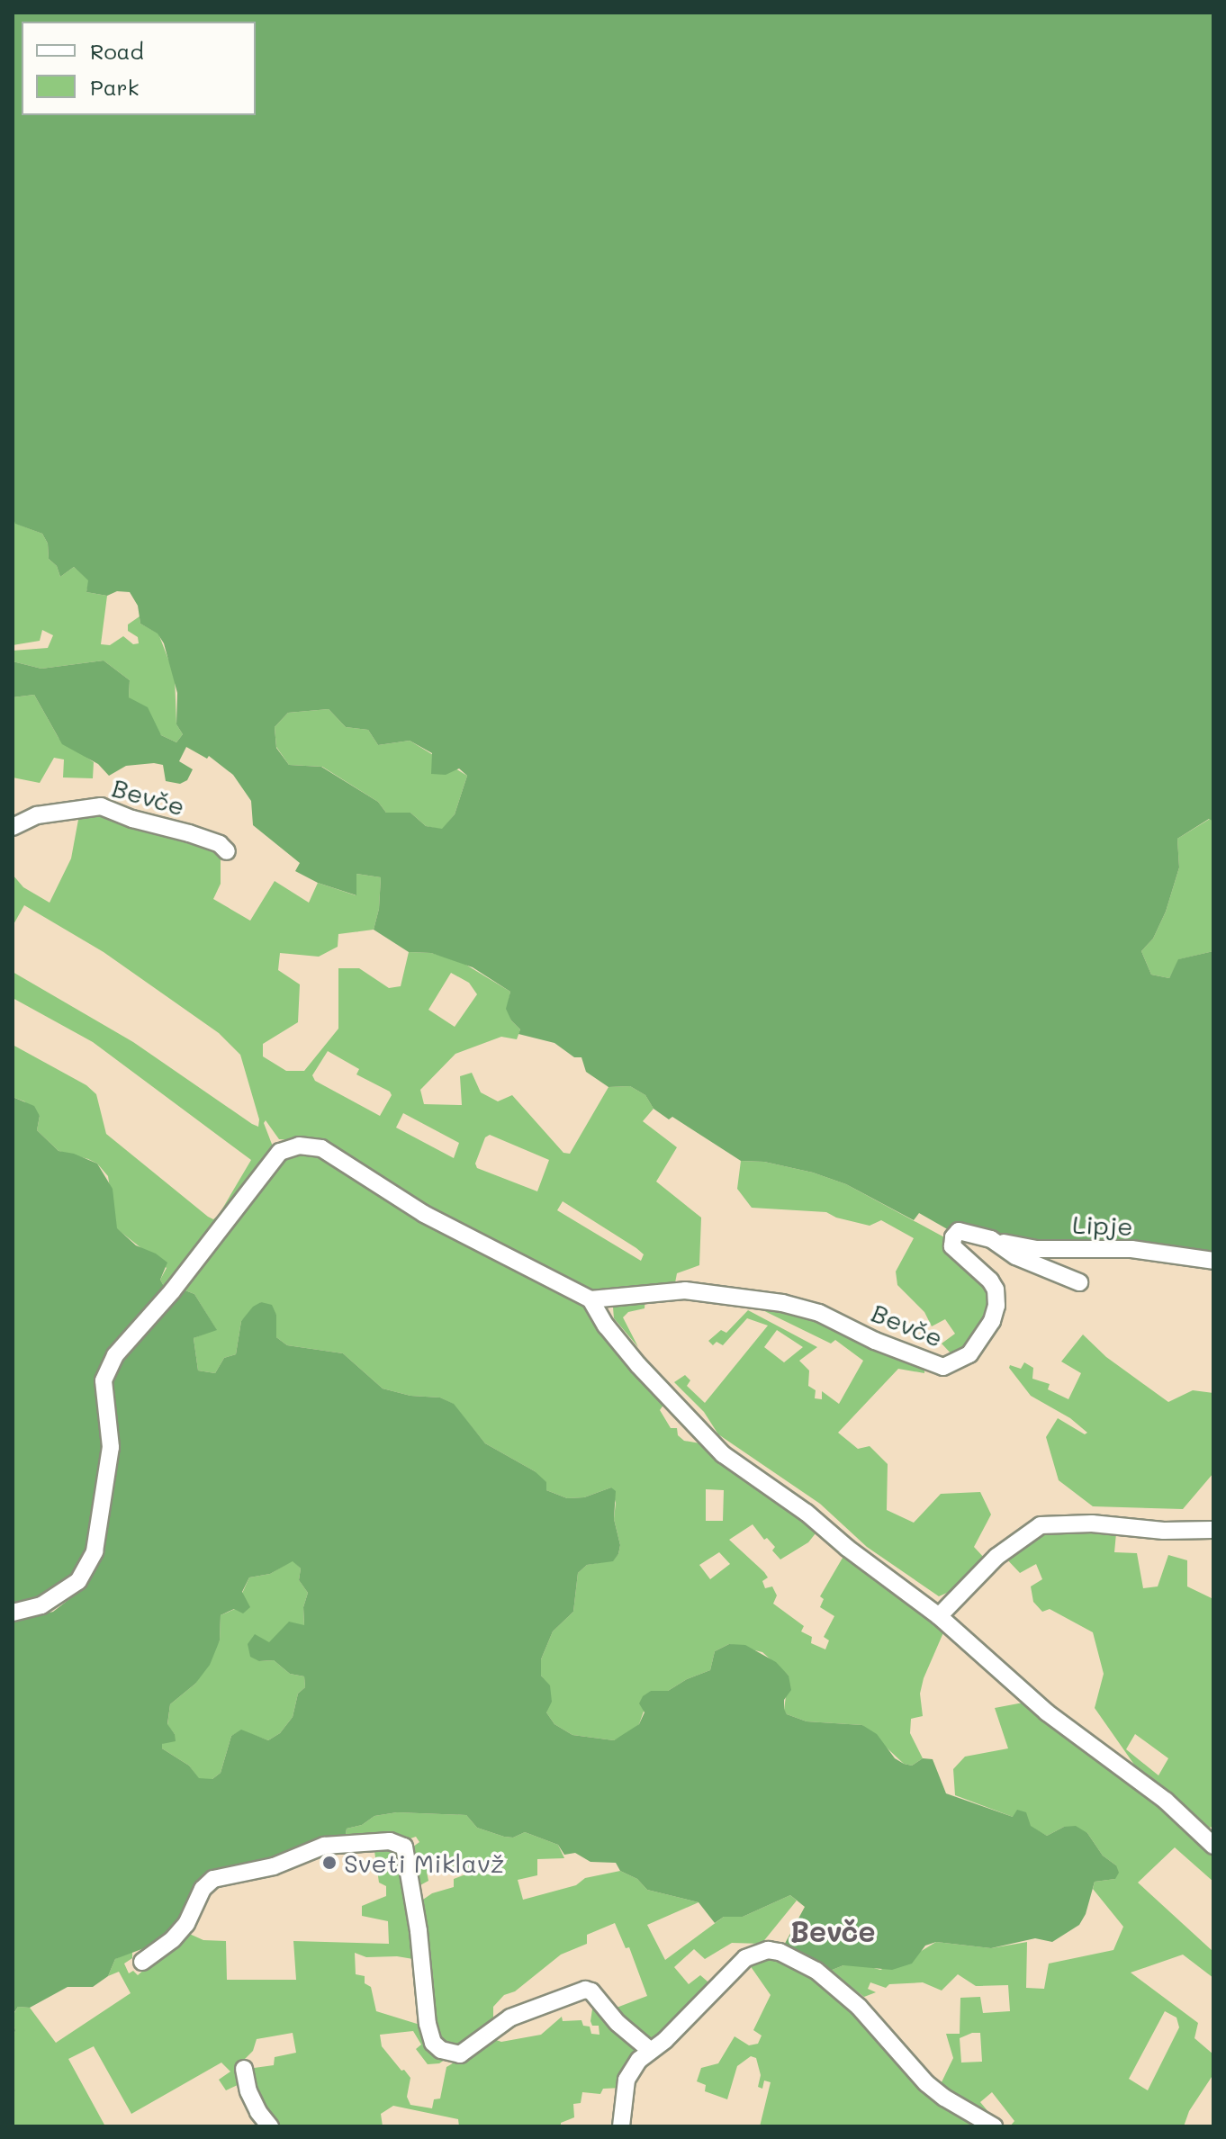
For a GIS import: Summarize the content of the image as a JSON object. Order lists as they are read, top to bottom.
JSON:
{
  "streets": {
    "street": ["Bevče", "Lipje"]
  },
  "crossings": [
    ["Bevče", "Lipje"]
  ],
  "districts": ["Bevče"],
  "places": ["Sveti Miklavž"],
  "legend": ["Road", "Park"]
}
